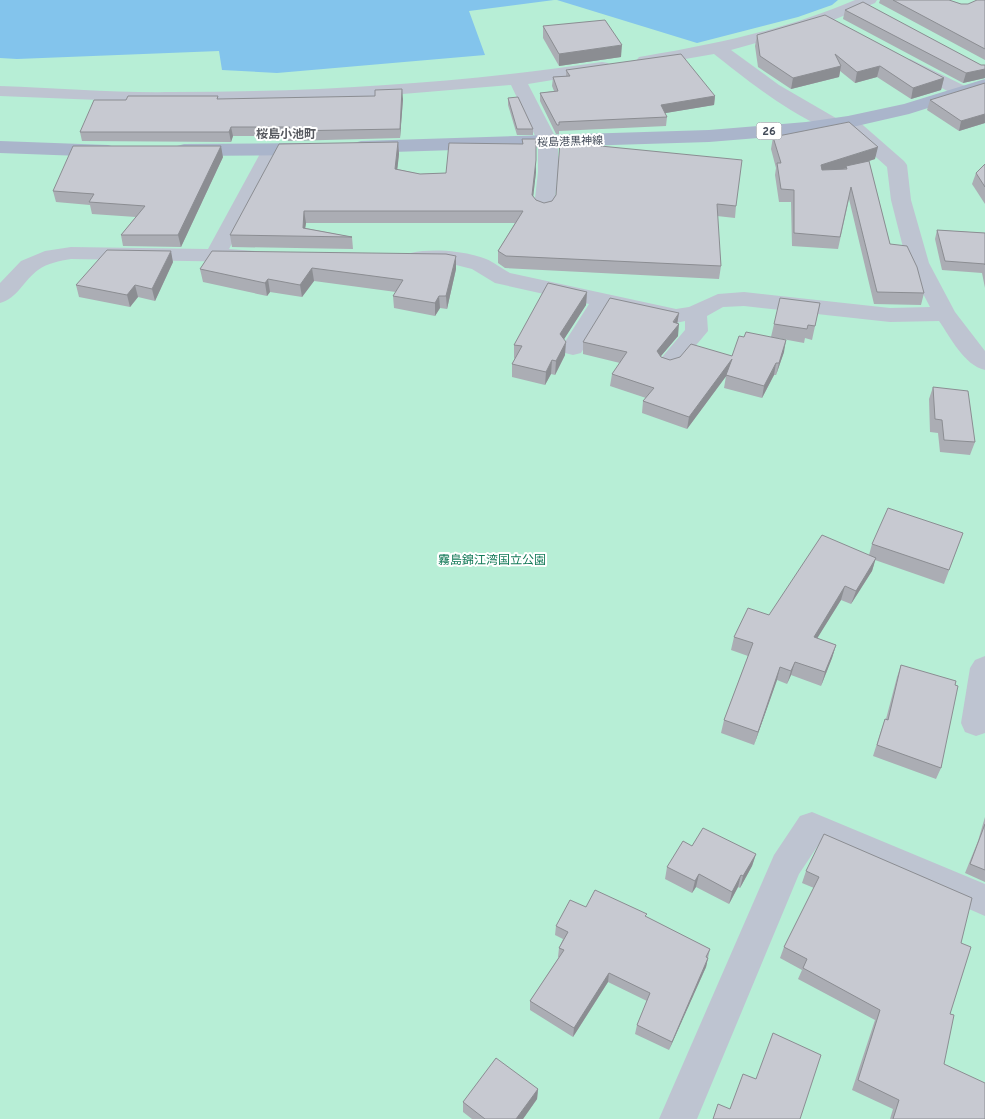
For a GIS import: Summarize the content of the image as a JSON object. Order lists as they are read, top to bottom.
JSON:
{
  "streets": {
    "main road": ["26", "桜島港黒神線"]
  },
  "districts": ["桜島小池町"],
  "parks": ["霧島錦江湾国立公園"]
}
